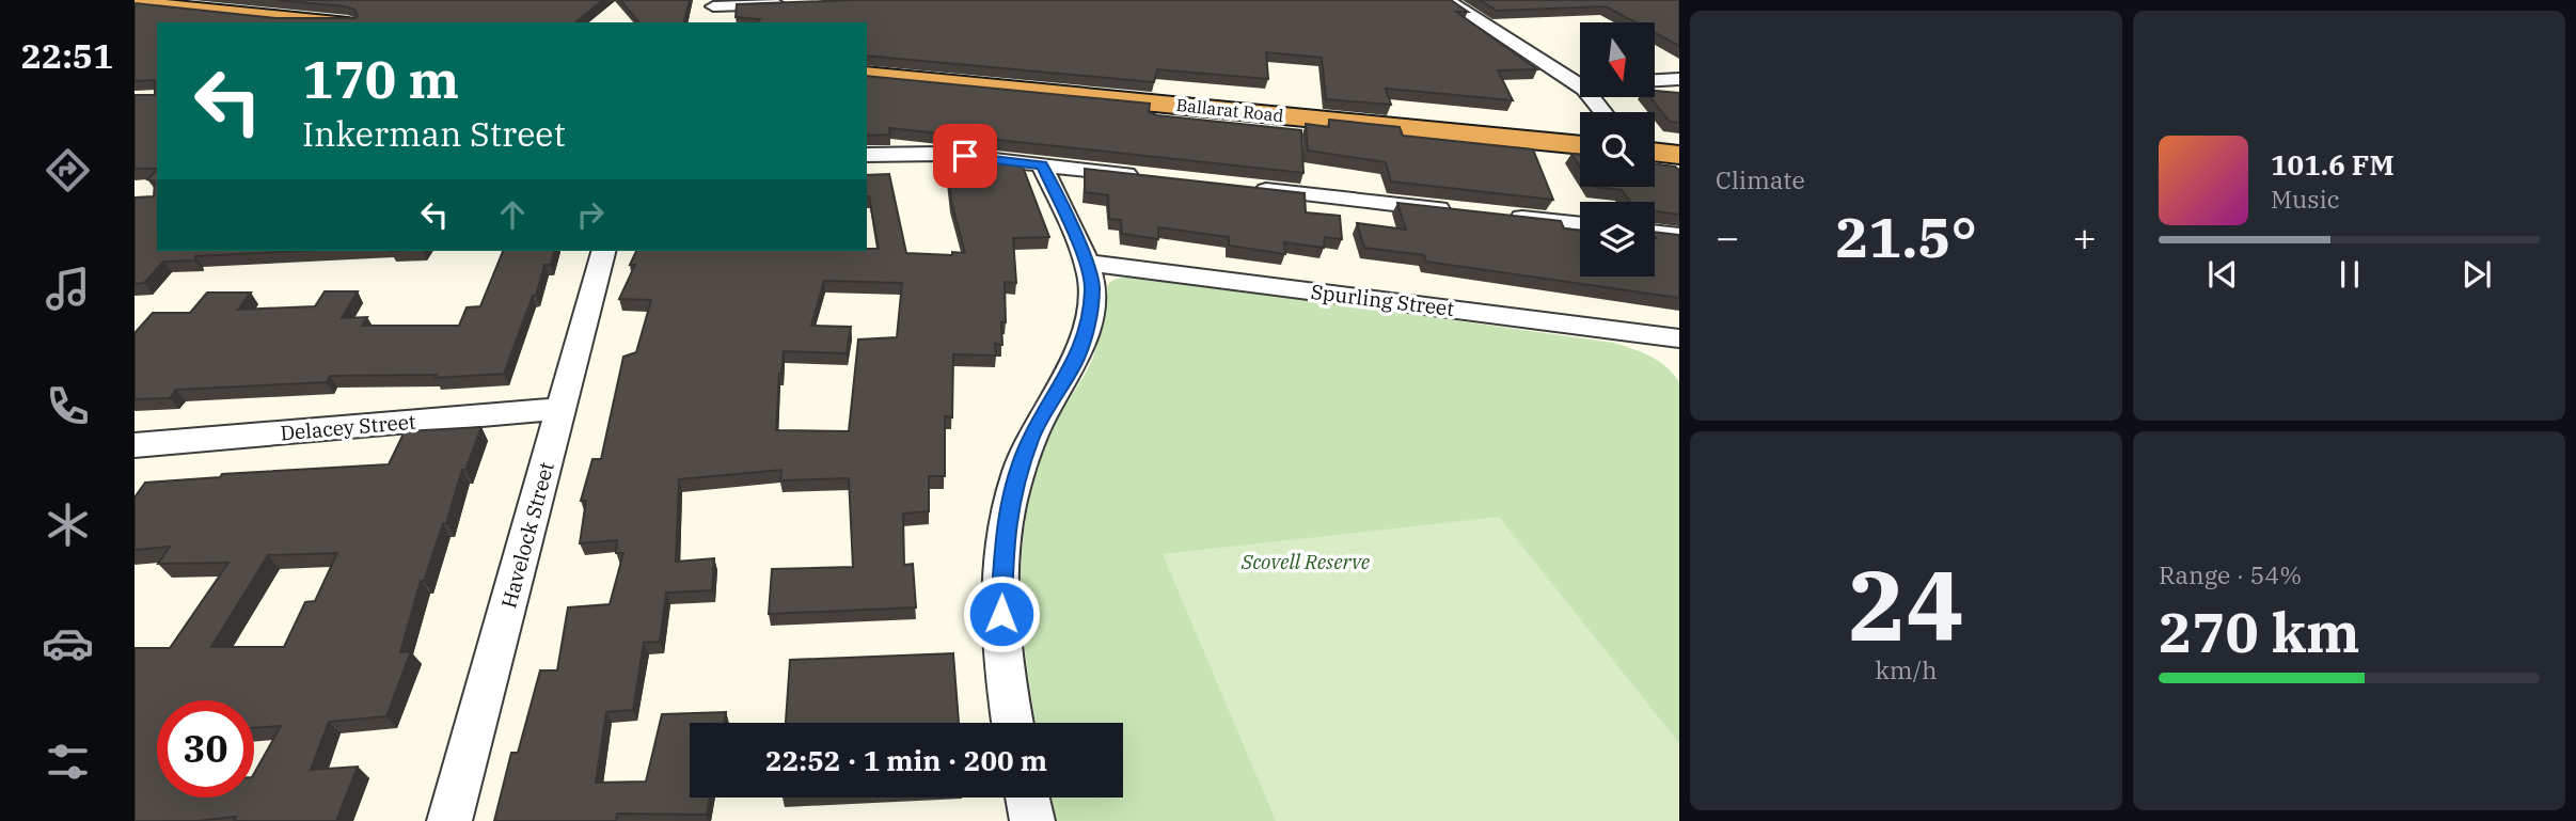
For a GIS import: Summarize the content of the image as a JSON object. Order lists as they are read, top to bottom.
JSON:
{
  "streets": {
    "highway": ["Ballarat Road"],
    "street": ["Spurling Street", "Delacey Street", "Havelock Street"]
  },
  "crossings": [
    ["Delacey Street", "Havelock Street"]
  ],
  "parks": ["Scovell Reserve"],
  "north": "bottom",
  "page": {
    "tabs": "22:51",
    "tile": [
      "Climate",
      ["24", "km/h"],
      ["Range · 54%", "270 km"]
    ],
    "turn": ["170 m", "Inkerman Street"],
    "song": ["101.6 FM", "Music"],
    "heat": ["−", "21.5°", "+"],
    "limit": "30",
    "trip": "22:52 · 1 min · 200 m"
  }
}
